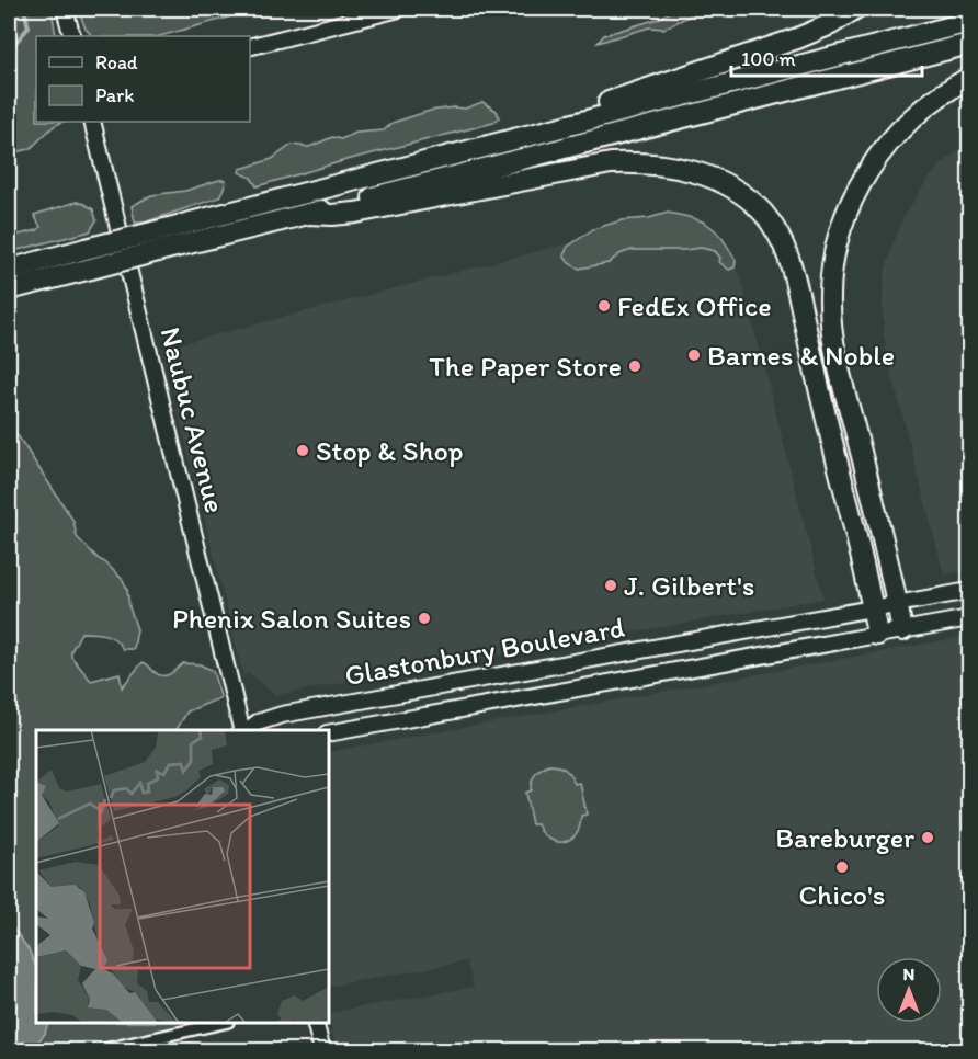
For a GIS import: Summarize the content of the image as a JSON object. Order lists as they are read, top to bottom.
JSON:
{
  "streets": {
    "street": ["Naubuc Avenue", "Glastonbury Boulevard"]
  },
  "places": [
    "FedEx Office",
    "Barnes & Noble",
    "The Paper Store",
    "Stop & Shop",
    "J. Gilbert's",
    "Phenix Salon Suites",
    "Bareburger",
    "Chico's"
  ],
  "legend": ["Road", "Park"],
  "scale_bar": "100 m",
  "north": "top"
}
